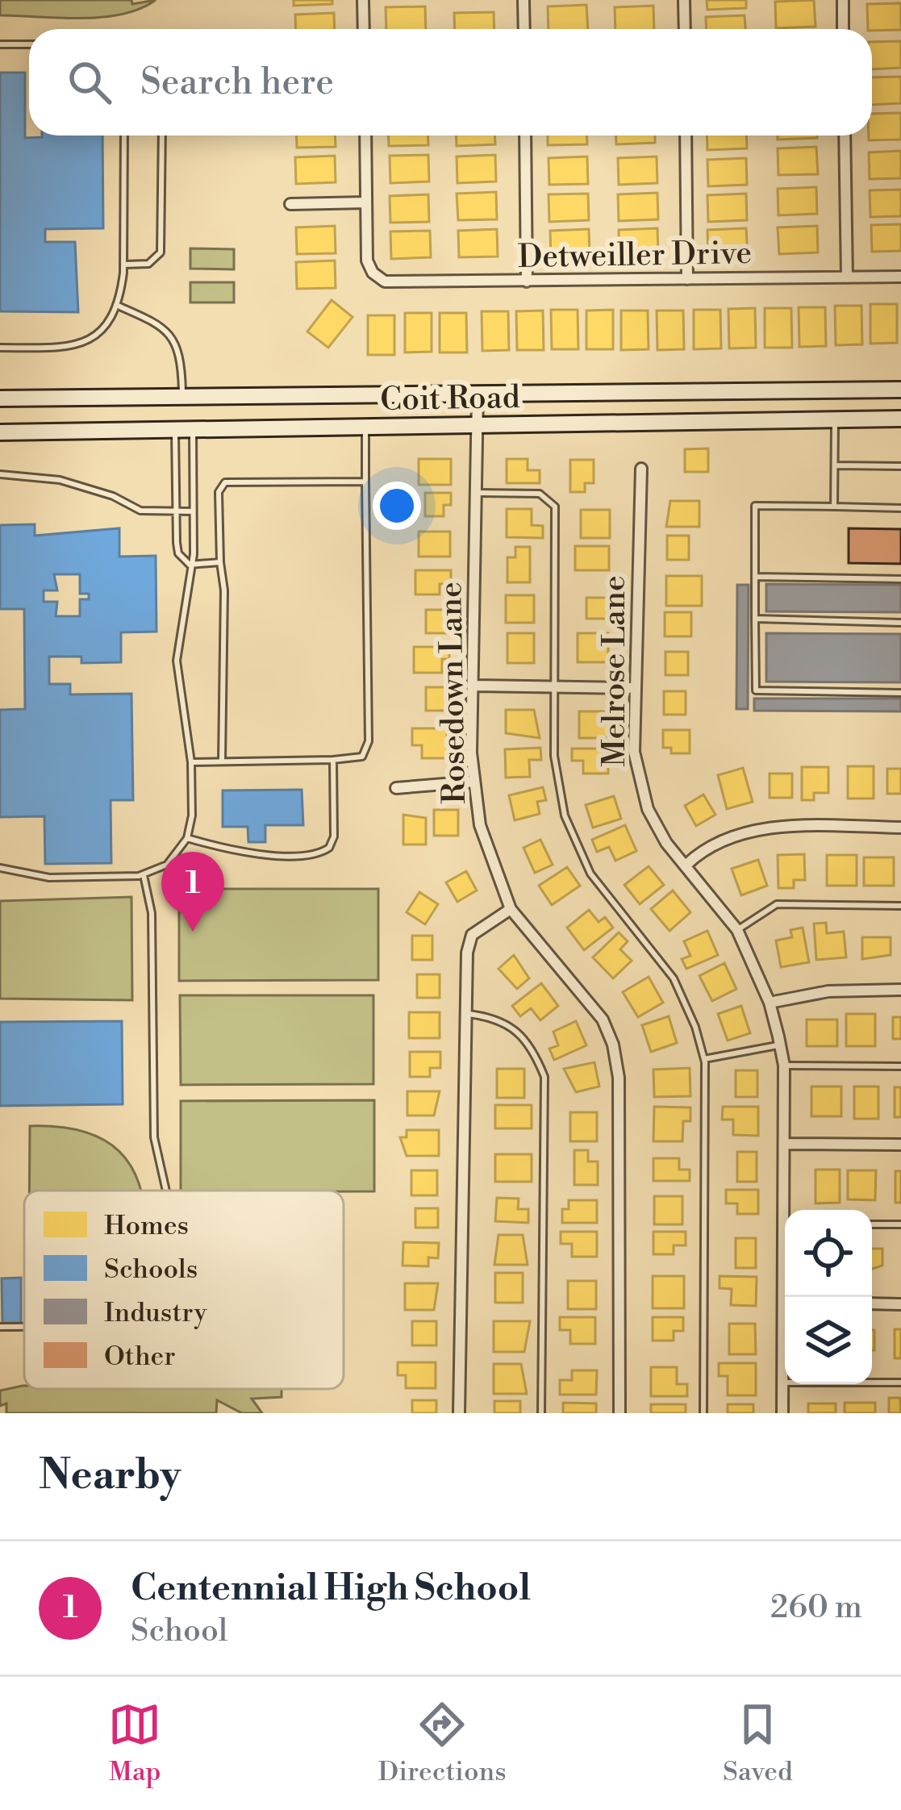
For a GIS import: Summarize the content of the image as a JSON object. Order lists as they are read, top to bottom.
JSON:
{
  "streets": {
    "main road": ["Coit Road"],
    "street": ["Detweiller Drive", "Melrose Lane", "Rosedown Lane"]
  },
  "crossings": [
    ["Coit Road", "Rosedown Lane"]
  ],
  "legend": [
    "Homes",
    "Schools",
    "Industry",
    "Other"
  ],
  "page": {
    "search": "Search here",
    "pins": "1",
    "heading": "Nearby",
    "list": [
      {
        "mark": "1",
        "name": "Centennial High School",
        "note": "School",
        "value": "260 m"
      }
    ],
    "nav": ["Map", "Directions", "Saved"]
  }
}
